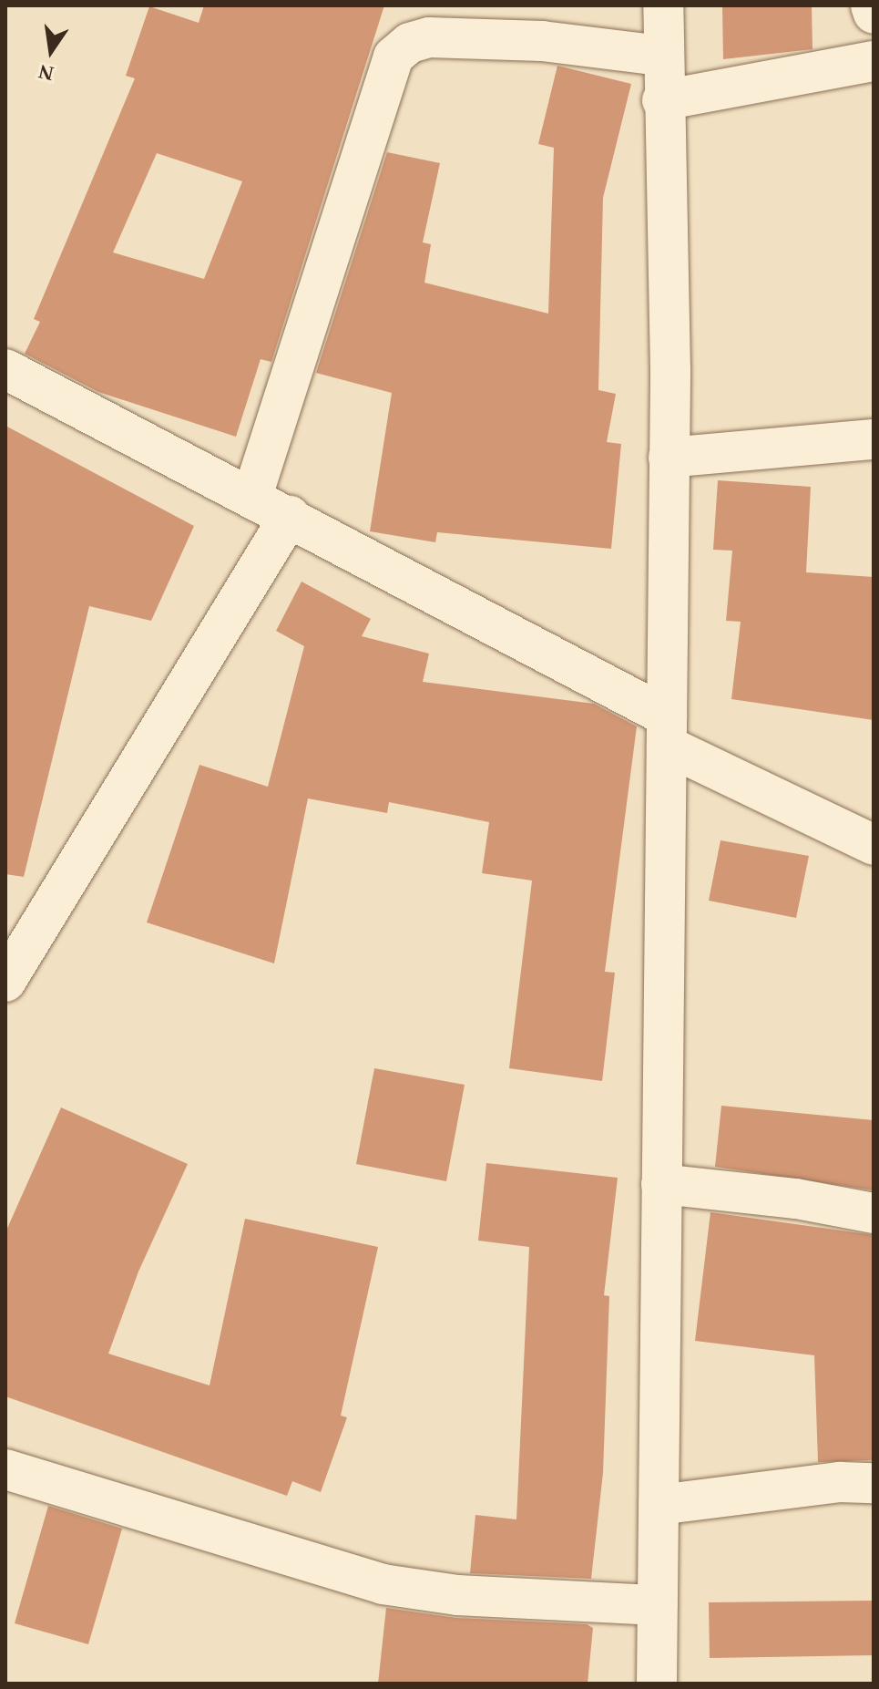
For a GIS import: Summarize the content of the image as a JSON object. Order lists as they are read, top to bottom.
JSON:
{
  "north": "bottom"
}
